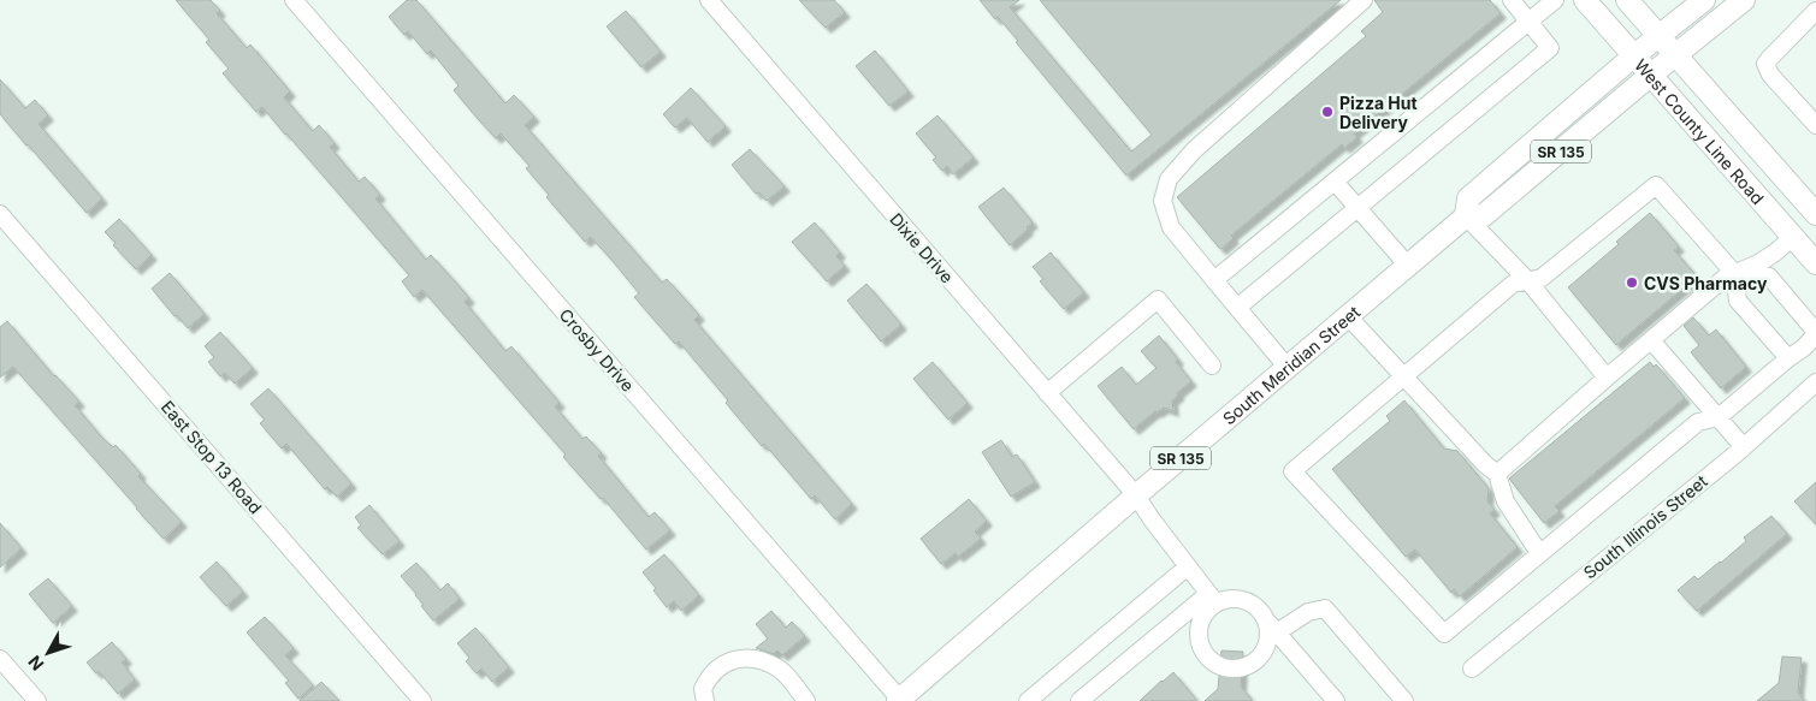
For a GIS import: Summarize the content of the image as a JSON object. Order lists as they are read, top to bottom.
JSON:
{
  "streets": {
    "main road": ["West County Line Road", "SR 135", "South Meridian Street"],
    "street": [
      "Dixie Drive",
      "Crosby Drive",
      "East Stop 13 Road",
      "South Illinois Street"
    ]
  },
  "crossings": [
    ["West County Line Road", "SR 135"],
    ["West County Line Road", "South Meridian Street"],
    ["SR 135", "South Meridian Street"],
    ["Dixie Drive", "South Meridian Street"],
    ["Crosby Drive", "South Meridian Street"]
  ],
  "places": ["Pizza Hut Delivery", "CVS Pharmacy"],
  "north": "bottom left"
}
